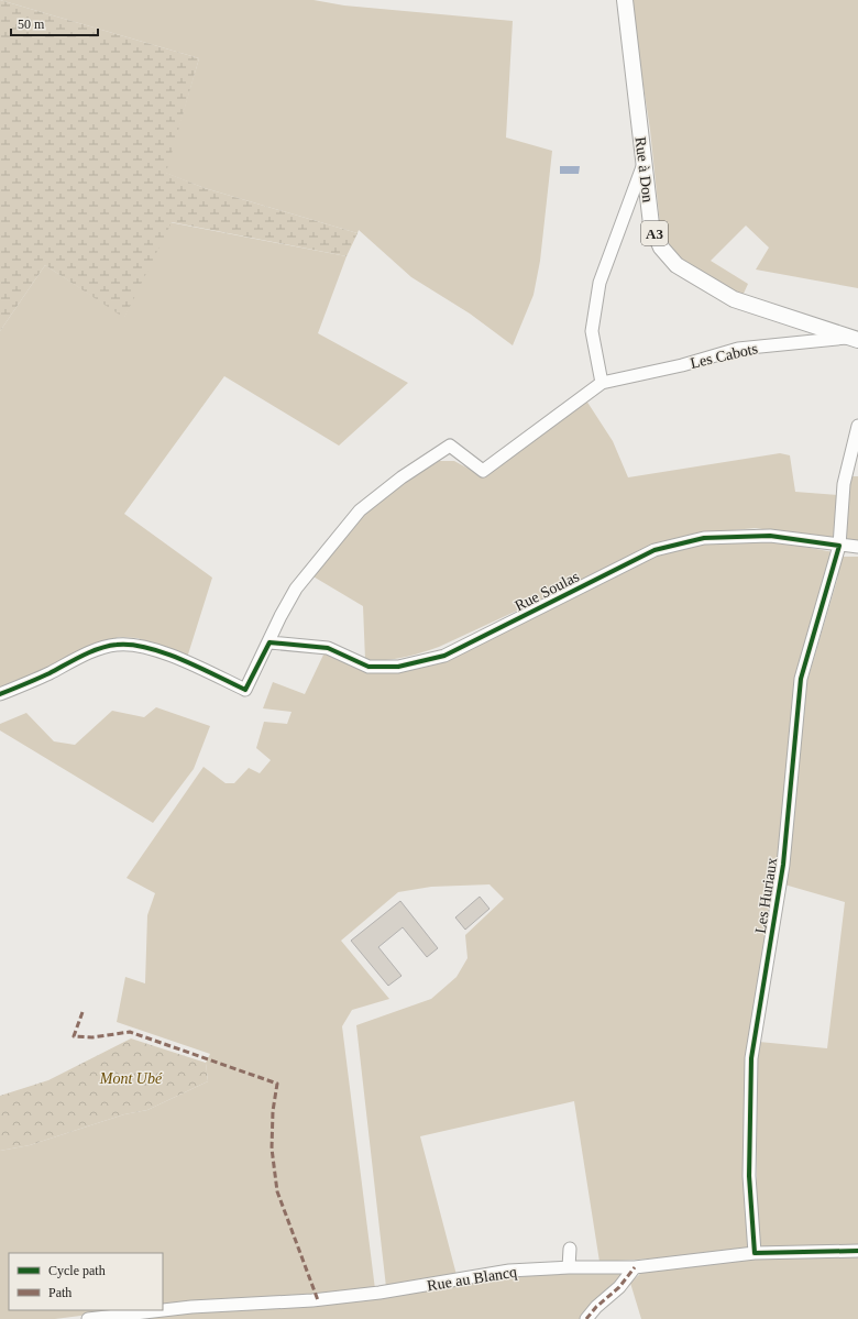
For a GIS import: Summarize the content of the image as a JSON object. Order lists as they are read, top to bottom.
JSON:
{
  "streets": {
    "main road": ["Rue à Don", "A3"],
    "street": [
      "Les Cabots",
      "Rue Soulas",
      "Les Huriaux",
      "Rue au Blancq"
    ]
  },
  "crossings": [
    ["Rue à Don", "Les Cabots"],
    ["Rue Soulas", "Les Huriaux"],
    ["Les Huriaux", "Rue au Blancq"]
  ],
  "parks": ["Mont Ubé"],
  "legend": ["Cycle path", "Path"],
  "scale_bar": "50 m"
}
